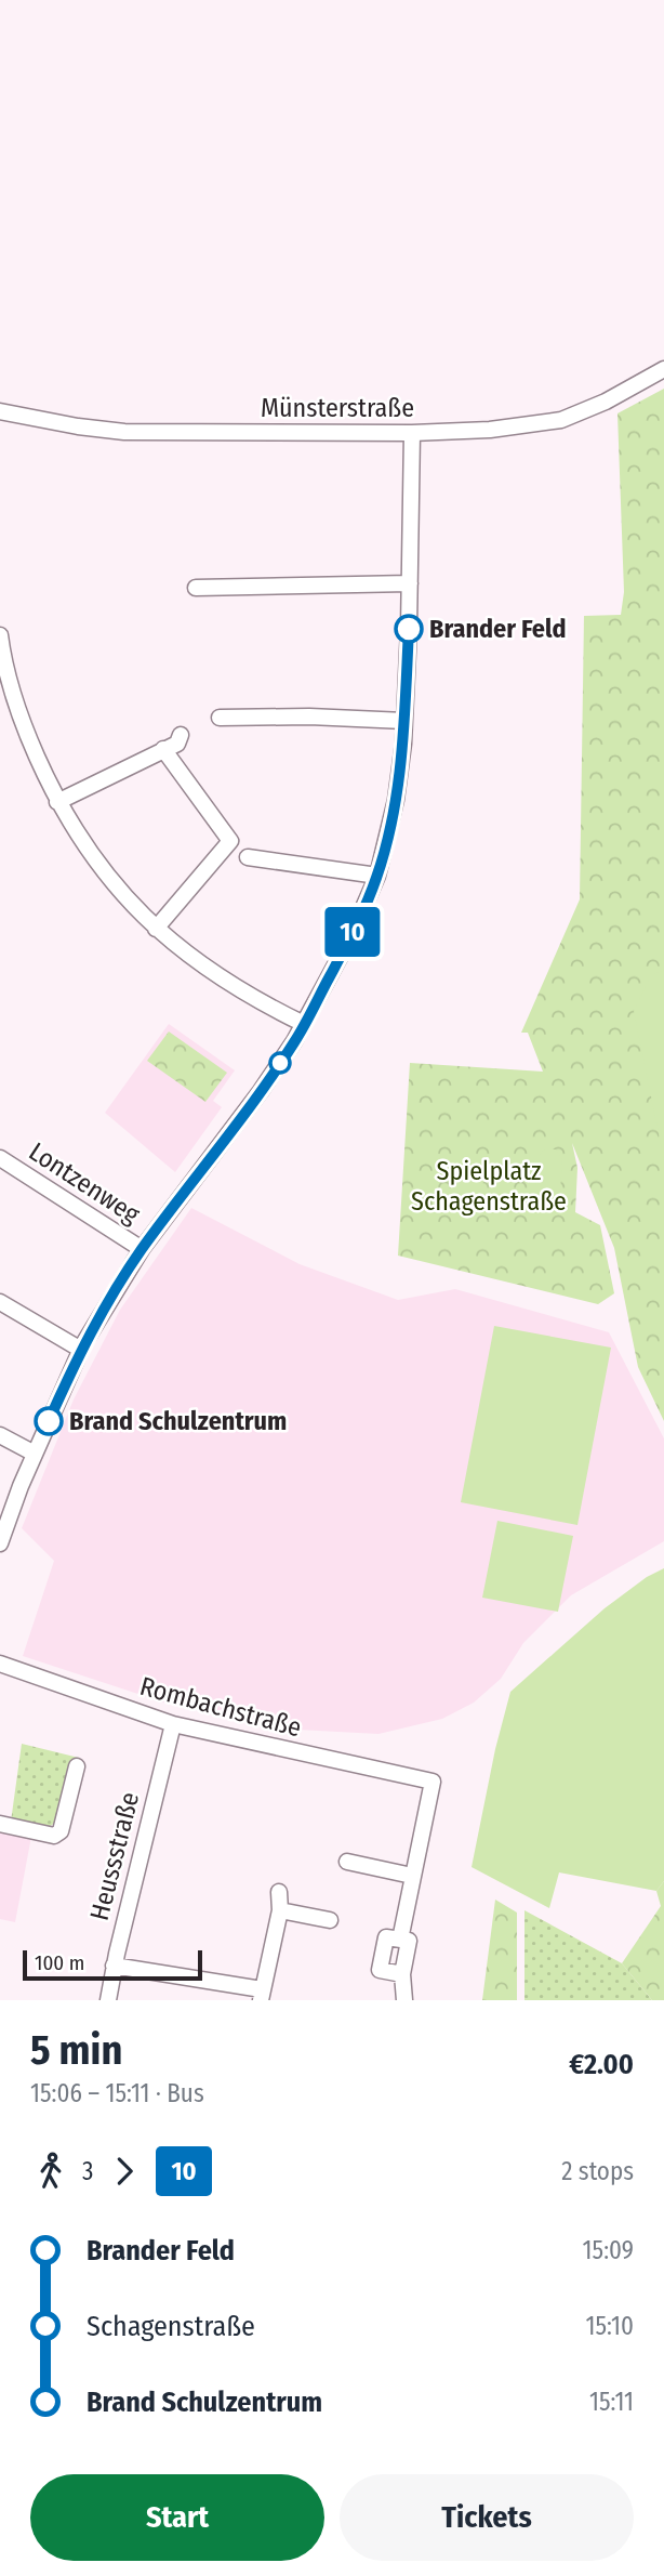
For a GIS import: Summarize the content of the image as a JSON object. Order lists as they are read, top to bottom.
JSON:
{
  "streets": {
    "street": [
      "Münsterstraße",
      "Lontzenweg",
      "Rombachstraße",
      "Heussstraße"
    ]
  },
  "crossings": [
    ["Rombachstraße", "Heussstraße"]
  ],
  "parks": ["Spielplatz Schagenstraße"],
  "places": ["Brander Feld", "Brand Schulzentrum"],
  "lines": ["bus line 10"],
  "scale_bar": "100 m",
  "page": {
    "on_map": "10",
    "scale": "100 m",
    "heading": ["5 min", "15:06 – 15:11 · Bus", "€2.00"],
    "legs": ["3", "10", "2 stops"],
    "list": [
      {
        "name": "Brander Feld",
        "value": "15:09"
      },
      {
        "name": "Schagenstraße",
        "value": "15:10"
      },
      {
        "name": "Brand Schulzentrum",
        "value": "15:11"
      }
    ],
    "buttons": ["Start", "Tickets"]
  }
}
